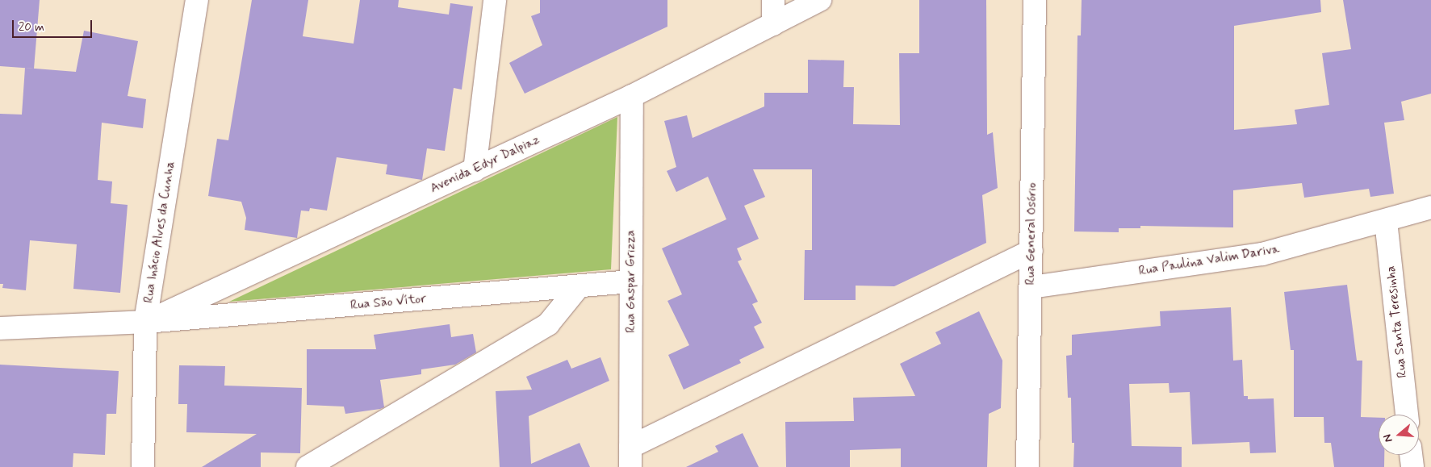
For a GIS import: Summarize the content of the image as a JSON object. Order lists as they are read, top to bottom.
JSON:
{
  "streets": {
    "street": [
      "Avenida Edyr Dalpiaz",
      "Rua Inácio Alves da Cunha",
      "Rua General Osório",
      "Rua Paulina Valim Dariva",
      "Rua Gaspar Grizza",
      "Rua São Vítor",
      "Rua Santa Teresinha"
    ]
  },
  "crossings": [
    ["Avenida Edyr Dalpiaz", "Rua Inácio Alves da Cunha"],
    ["Avenida Edyr Dalpiaz", "Rua Gaspar Grizza"],
    ["Avenida Edyr Dalpiaz", "Rua São Vítor"],
    ["Rua Inácio Alves da Cunha", "Rua São Vítor"],
    ["Rua General Osório", "Rua Paulina Valim Dariva"],
    ["Rua Paulina Valim Dariva", "Rua Santa Teresinha"],
    ["Rua Gaspar Grizza", "Rua São Vítor"]
  ],
  "scale_bar": "20 m",
  "north": "left"
}
